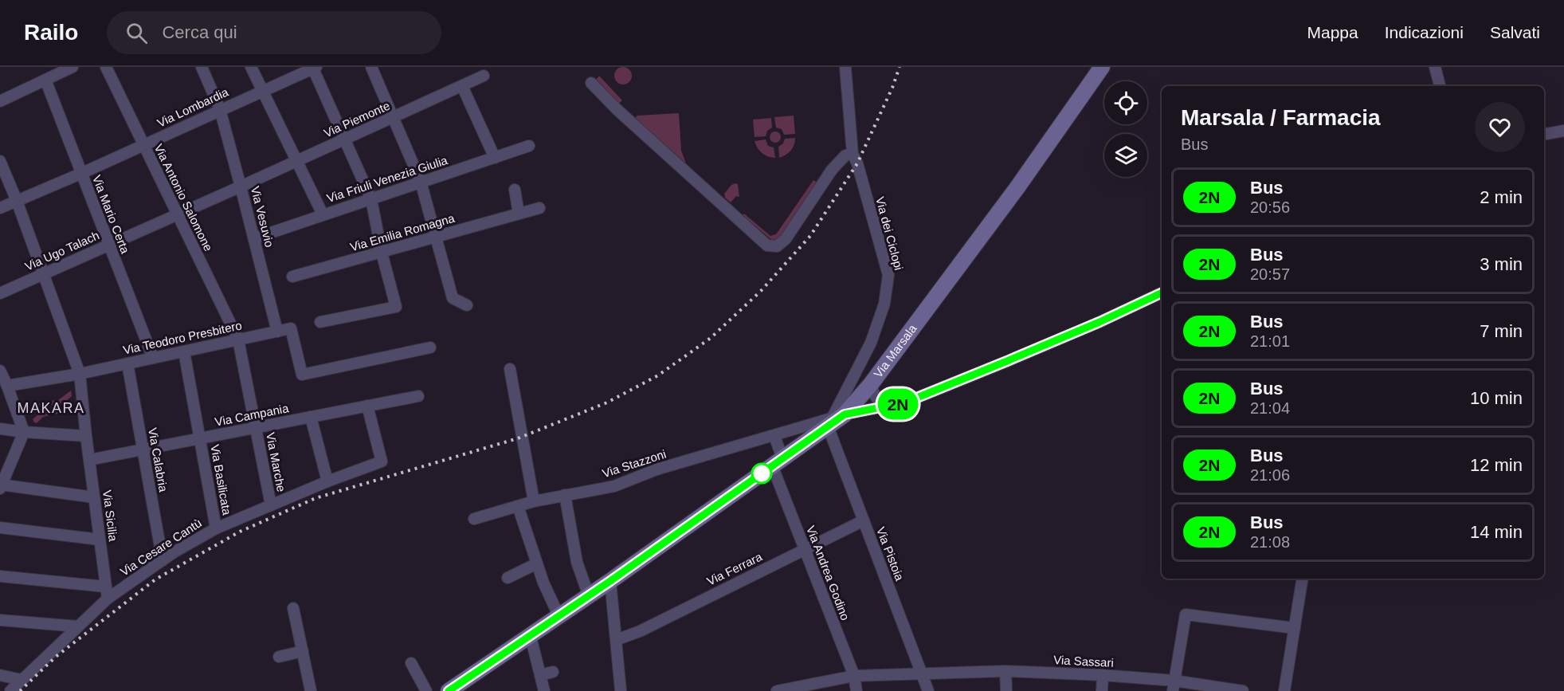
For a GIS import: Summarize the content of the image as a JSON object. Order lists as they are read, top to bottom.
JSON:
{
  "streets": {
    "main road": ["Via Marsala"],
    "street": [
      "Via Lombardia",
      "Via Piemonte",
      "Via Friuli Venezia Giulia",
      "Via Antonio Salomone",
      "Via Mario Certa",
      "Via Vesuvio",
      "Via Emilia Romagna",
      "Via dei Ciclopi",
      "Via Ugo Talach",
      "Via Teodoro Presbitero",
      "Via Campania",
      "Via Calabria",
      "Via Marche",
      "Via Stazzoni",
      "Via Basilicata",
      "Via Sicilia",
      "Via Cesare Cantù",
      "Via Pistoia",
      "Via Ferrara",
      "Via Andrea Godino",
      "Via Sassari"
    ]
  },
  "crossings": [
    ["Via Lombardia", "Via Antonio Salomone"],
    ["Via Lombardia", "Via Mario Certa"],
    ["Via Lombardia", "Via Vesuvio"],
    ["Via Lombardia", "Via Sicilia"],
    ["Via Piemonte", "Via Vesuvio"],
    ["Via Piemonte", "Via Ugo Talach"],
    ["Via Friuli Venezia Giulia", "Via Vesuvio"],
    ["Via Antonio Salomone", "Via Ugo Talach"],
    ["Via Antonio Salomone", "Via Teodoro Presbitero"],
    ["Via Antonio Salomone", "Via Marche"],
    ["Via Mario Certa", "Via Ugo Talach"],
    ["Via Mario Certa", "Via Teodoro Presbitero"],
    ["Via Vesuvio", "Via Ugo Talach"],
    ["Via Vesuvio", "Via Teodoro Presbitero"],
    ["Via dei Ciclopi", "Via Marsala"],
    ["Via dei Ciclopi", "Via Stazzoni"],
    ["Via dei Ciclopi", "Via Pistoia"],
    ["Via Ugo Talach", "Via Sicilia"],
    ["Via Teodoro Presbitero", "Via Calabria"],
    ["Via Teodoro Presbitero", "Via Marche"],
    ["Via Teodoro Presbitero", "Via Basilicata"],
    ["Via Teodoro Presbitero", "Via Sicilia"],
    ["Via Marsala", "Via Stazzoni"],
    ["Via Marsala", "Via Pistoia"],
    ["Via Marsala", "Via Andrea Godino"],
    ["Via Campania", "Via Calabria"],
    ["Via Campania", "Via Marche"],
    ["Via Campania", "Via Basilicata"],
    ["Via Campania", "Via Sicilia"],
    ["Via Campania", "Via Cesare Cantù"],
    ["Via Calabria", "Via Cesare Cantù"],
    ["Via Marche", "Via Cesare Cantù"],
    ["Via Stazzoni", "Via Pistoia"],
    ["Via Basilicata", "Via Cesare Cantù"],
    ["Via Sicilia", "Via Cesare Cantù"],
    ["Via Pistoia", "Via Ferrara"],
    ["Via Pistoia", "Via Sassari"],
    ["Via Ferrara", "Via Andrea Godino"],
    ["Via Andrea Godino", "Via Sassari"]
  ],
  "districts": ["MAKARA"],
  "lines": ["bus line 2N"],
  "page": {
    "header": "Railo",
    "search": "Cerca qui",
    "nav": ["Mappa", "Indicazioni", "Salvati"],
    "on_map": "2N",
    "heading": ["Marsala / Farmacia", "Bus"],
    "list": [
      {
        "mark": "2N",
        "name": "Bus",
        "note": "20:56",
        "value": "2 min"
      },
      {
        "mark": "2N",
        "name": "Bus",
        "note": "20:57",
        "value": "3 min"
      },
      {
        "mark": "2N",
        "name": "Bus",
        "note": "21:01",
        "value": "7 min"
      },
      {
        "mark": "2N",
        "name": "Bus",
        "note": "21:04",
        "value": "10 min"
      },
      {
        "mark": "2N",
        "name": "Bus",
        "note": "21:06",
        "value": "12 min"
      },
      {
        "mark": "2N",
        "name": "Bus",
        "note": "21:08",
        "value": "14 min"
      }
    ]
  }
}
